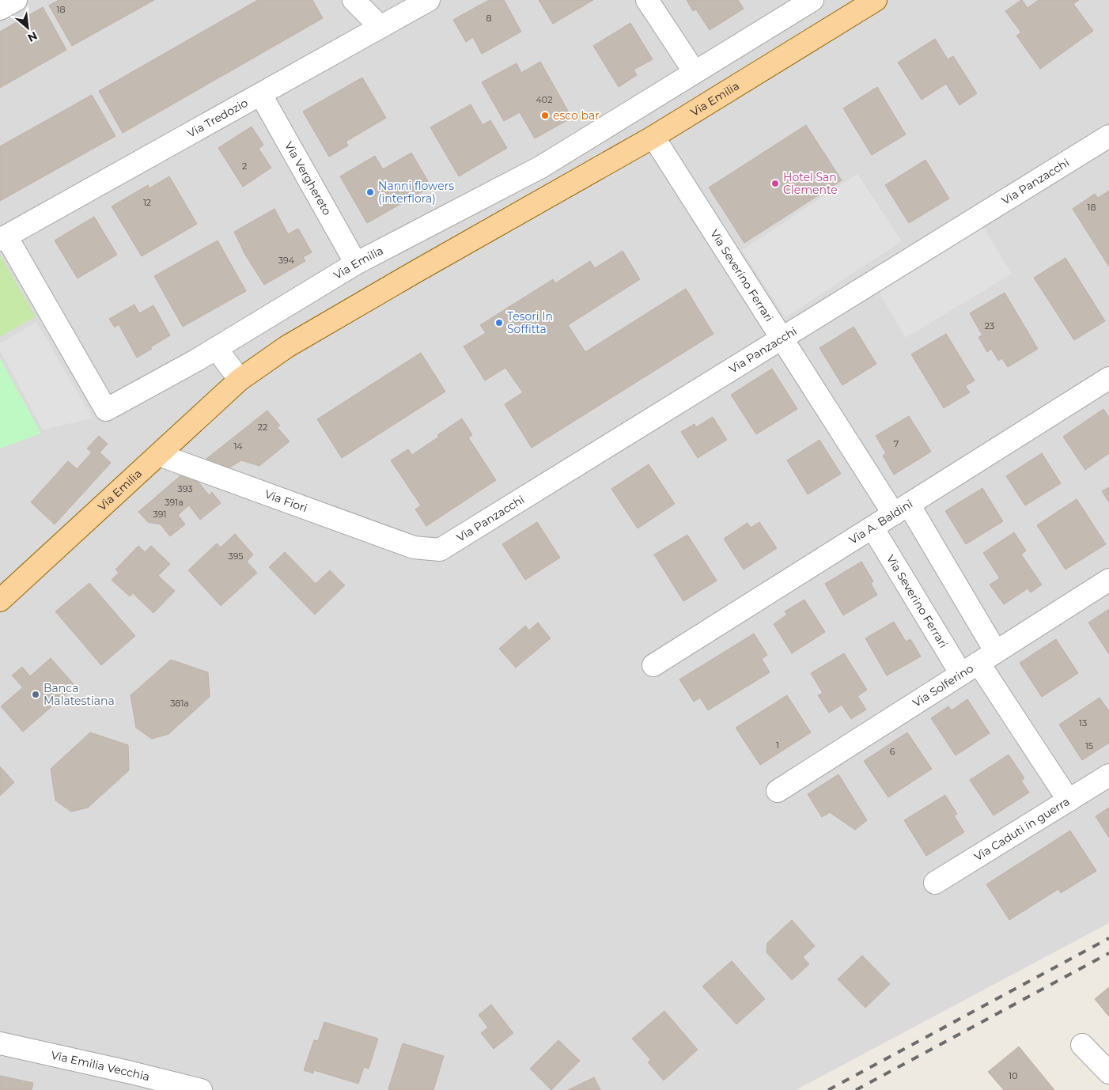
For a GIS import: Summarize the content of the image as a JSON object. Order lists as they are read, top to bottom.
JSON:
{
  "streets": {
    "main road": ["Via Emilia"],
    "street": [
      "Via Tredozio",
      "Via Verghereto",
      "Via Panzacchi",
      "Via Severino Ferrari",
      "Via Fiori",
      "Via A. Baldini",
      "Via Solferino",
      "Via Caduti in guerra",
      "Via Emilia Vecchia"
    ]
  },
  "crossings": [
    ["Via Emilia", "Via Tredozio"],
    ["Via Emilia", "Via Verghereto"],
    ["Via Emilia", "Via Severino Ferrari"],
    ["Via Emilia", "Via Fiori"],
    ["Via Tredozio", "Via Verghereto"],
    ["Via Panzacchi", "Via Severino Ferrari"],
    ["Via Panzacchi", "Via Fiori"],
    ["Via Severino Ferrari", "Via A. Baldini"],
    ["Via Severino Ferrari", "Via Solferino"],
    ["Via Severino Ferrari", "Via Caduti in guerra"]
  ],
  "places": [
    "esco bar",
    "Hotel San Clemente",
    "Nanni flowers (interflora)",
    "Tesori In Soffitta",
    "Banca Malatestiana"
  ],
  "house_numbers": [
    "18",
    "8",
    "402",
    "2",
    "12",
    "18",
    "394",
    "23",
    "22",
    "7",
    "14",
    "393",
    "391a",
    "391",
    "395",
    "381a",
    "13",
    "1",
    "15",
    "6",
    "10"
  ],
  "north": "bottom right"
}
